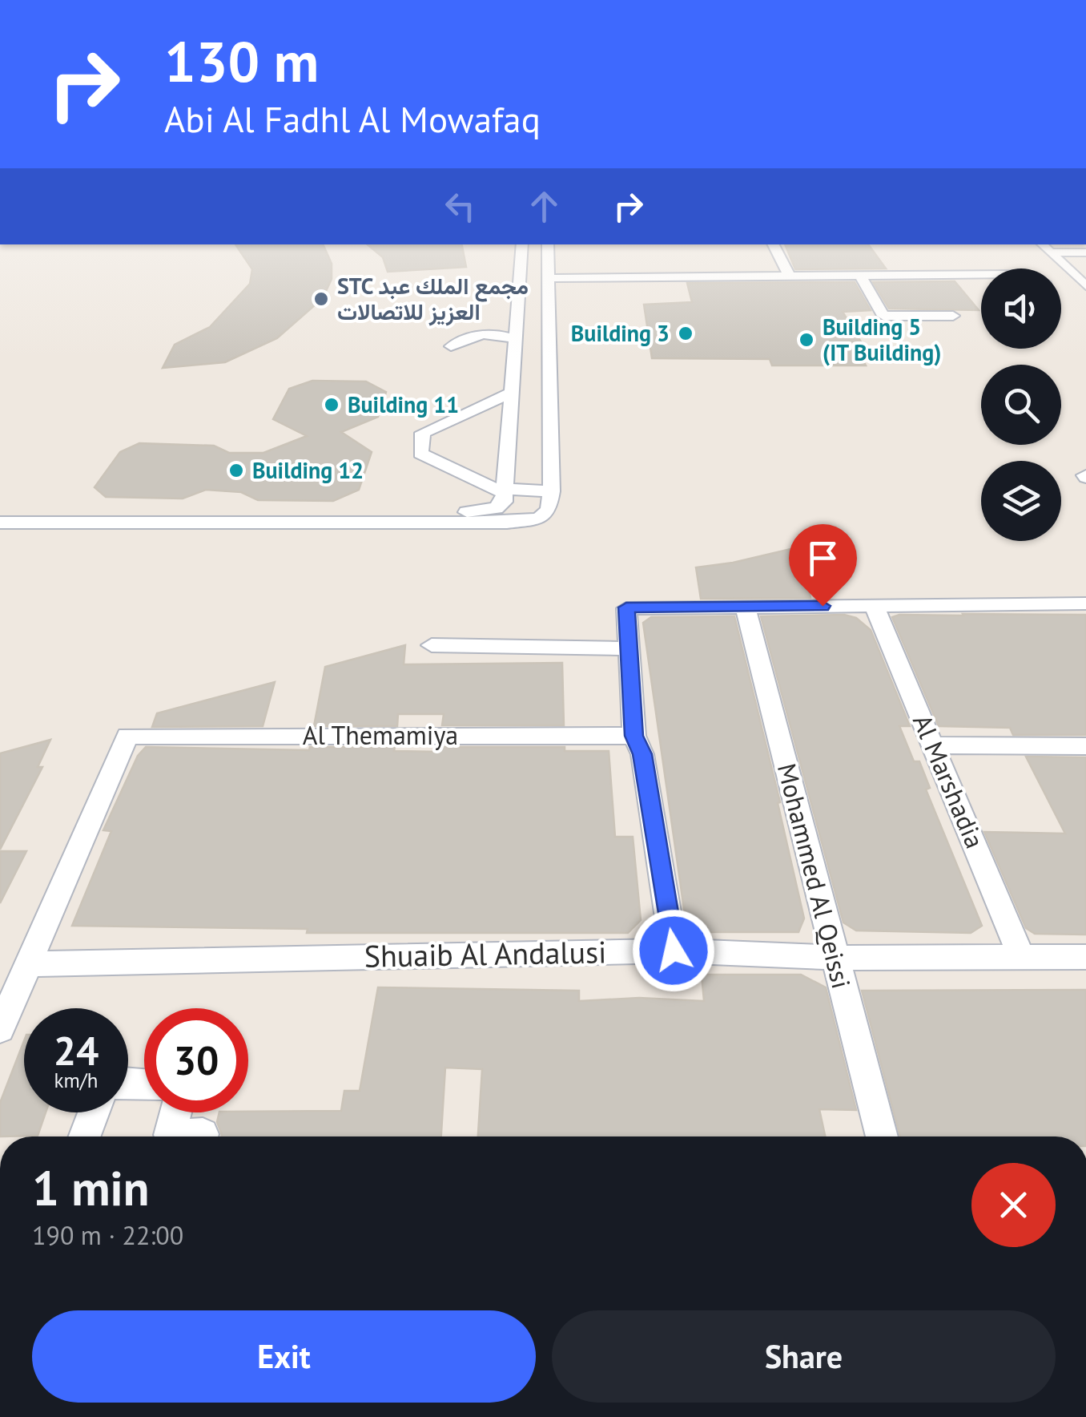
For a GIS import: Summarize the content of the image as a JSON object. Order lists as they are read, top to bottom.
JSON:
{
  "streets": {
    "street": [
      "Al Themamiya",
      "Al Marshadia",
      "Mohammed Al Qeissi",
      "Shuaib Al Andalusi"
    ]
  },
  "crossings": [
    ["Al Themamiya", "Shuaib Al Andalusi"],
    ["Al Marshadia", "Shuaib Al Andalusi"],
    ["Mohammed Al Qeissi", "Shuaib Al Andalusi"]
  ],
  "places": [
    "STC مجمع الملك عبد العزيز للاتصالات",
    "Building 3",
    "Building 5 (IT Building)",
    "Building 11",
    "Building 12"
  ],
  "page": {
    "turn": ["130 m", "Abi Al Fadhl Al Mowafaq"],
    "speed": "24 km/h",
    "limit": "30",
    "heading": ["1 min", "190 m · 22:00"],
    "buttons": ["Exit", "Share"]
  }
}
